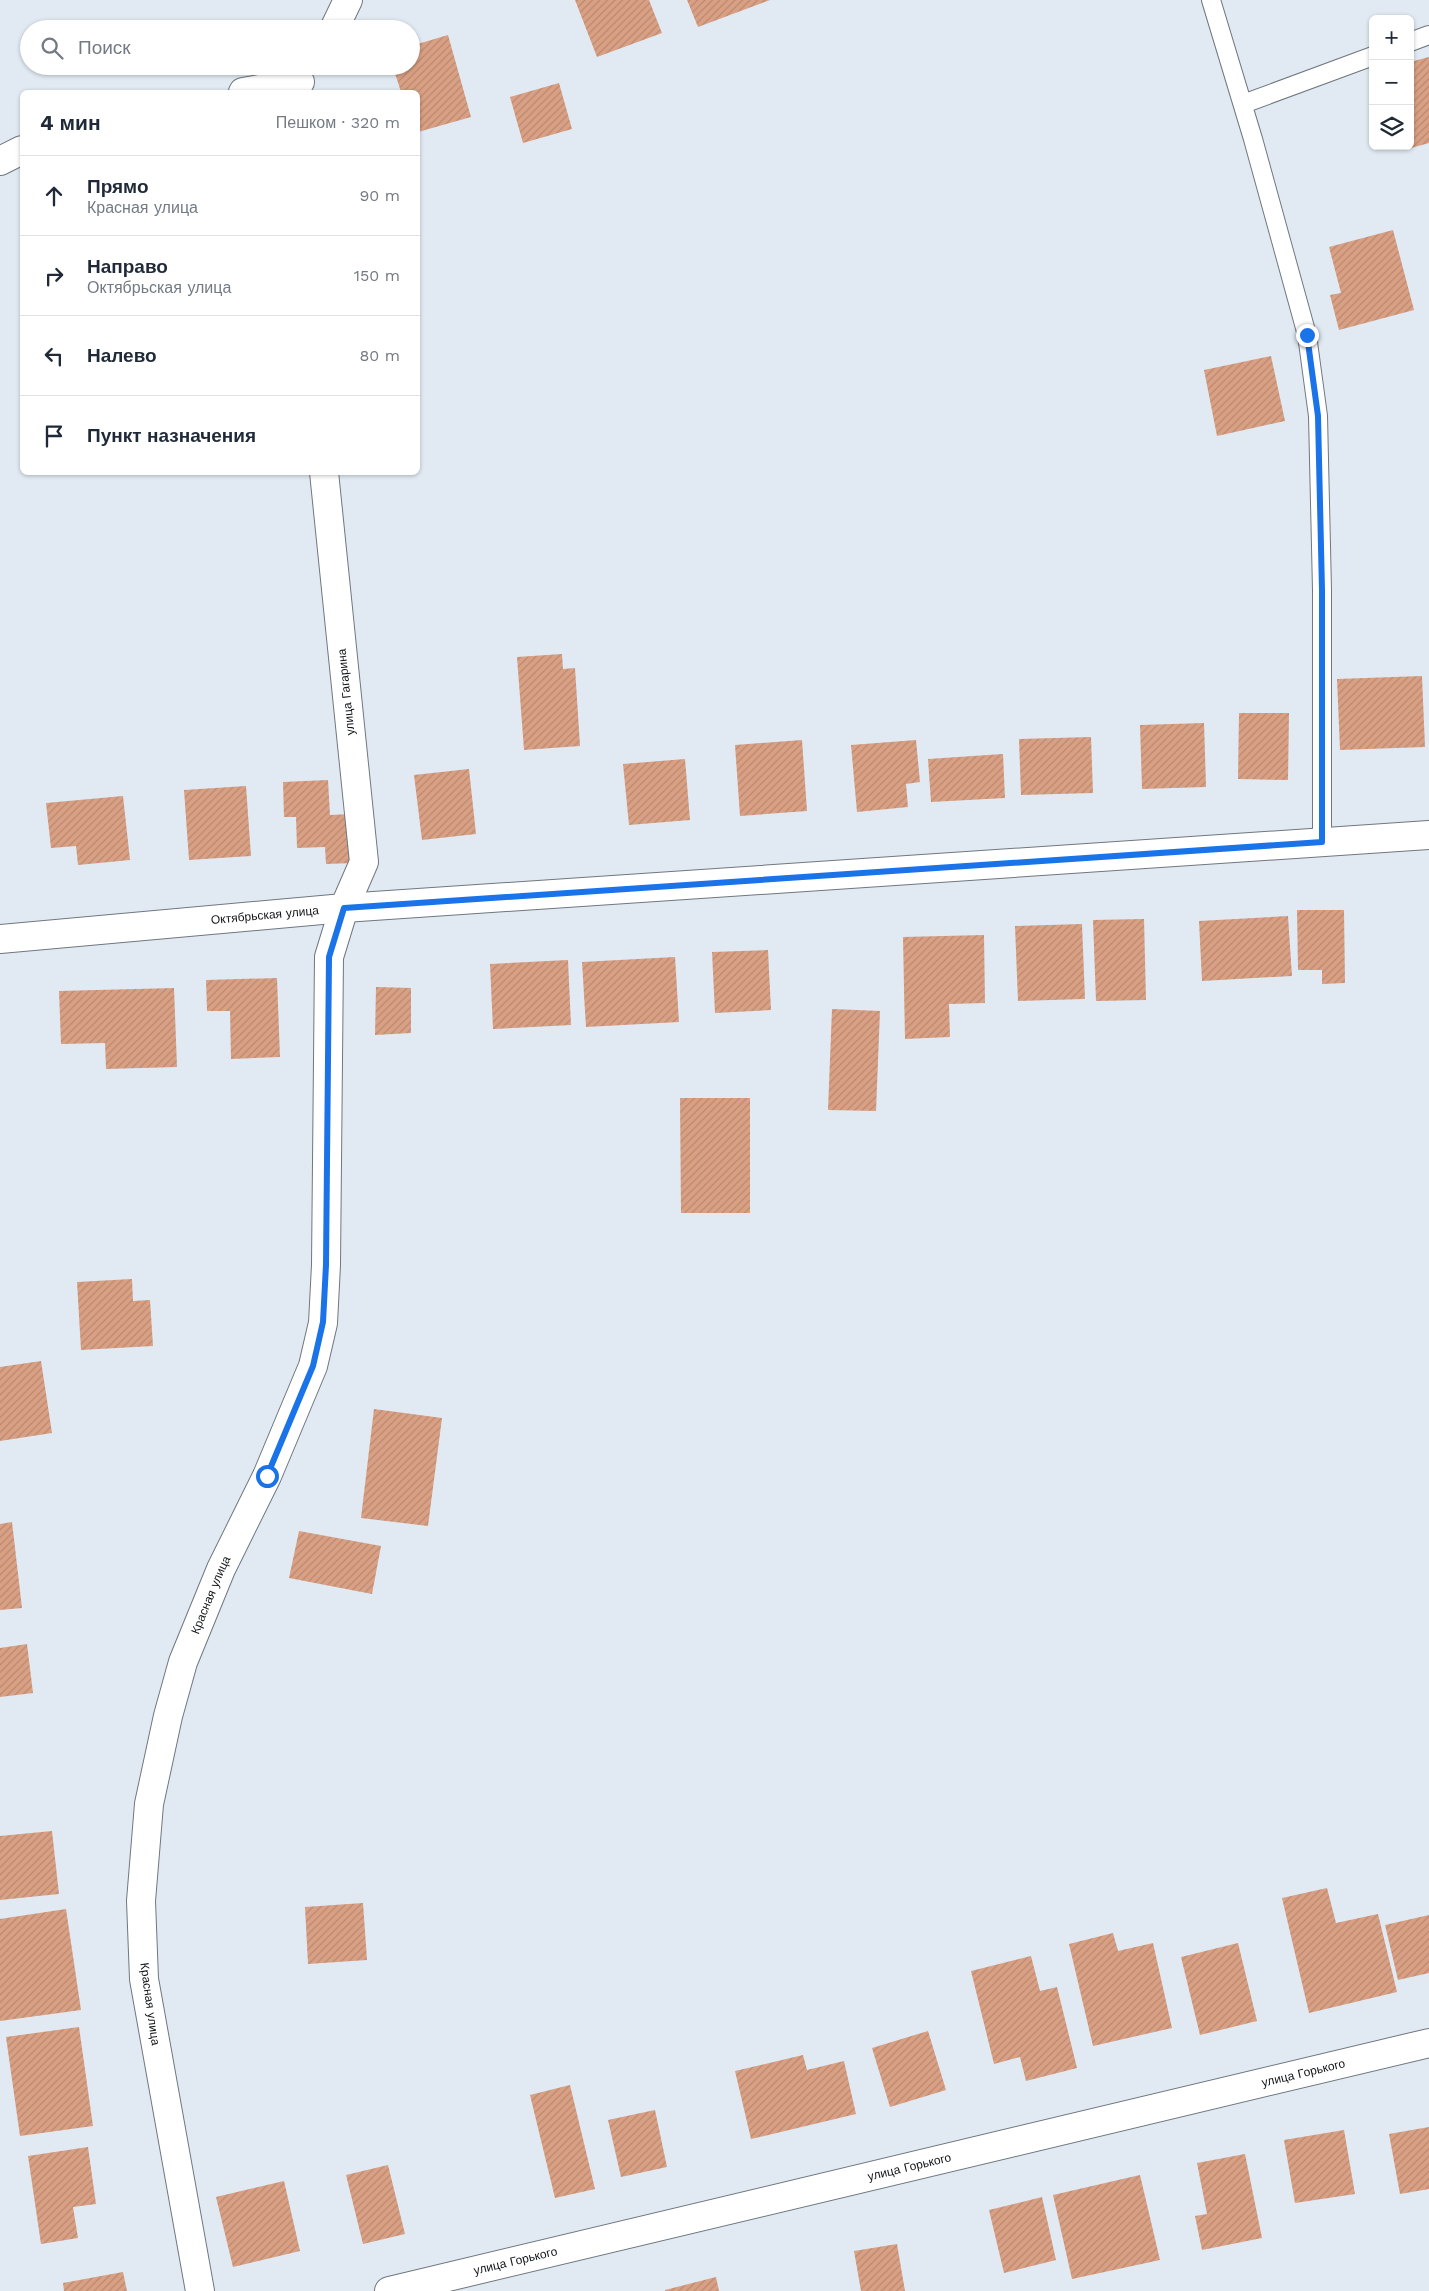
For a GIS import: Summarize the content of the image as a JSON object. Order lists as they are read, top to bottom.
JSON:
{
  "streets": {
    "street": [
      "улица Гагарина",
      "Октябрьская улица",
      "Красная улица",
      "улица Горького"
    ]
  },
  "crossings": [
    ["улица Гагарина", "Октябрьская улица"],
    ["улица Гагарина", "Красная улица"],
    ["Октябрьская улица", "Красная улица"]
  ],
  "page": {
    "map_buttons": ["+", "−"],
    "search": "Поиск",
    "heading": ["4 мин", "Пешком · 320 m"],
    "list": [
      ["Прямо", "Красная улица", "90 m"],
      ["Направо", "Октябрьская улица", "150 m"],
      ["Налево", "80 m"],
      "Пункт назначения"
    ]
  }
}
